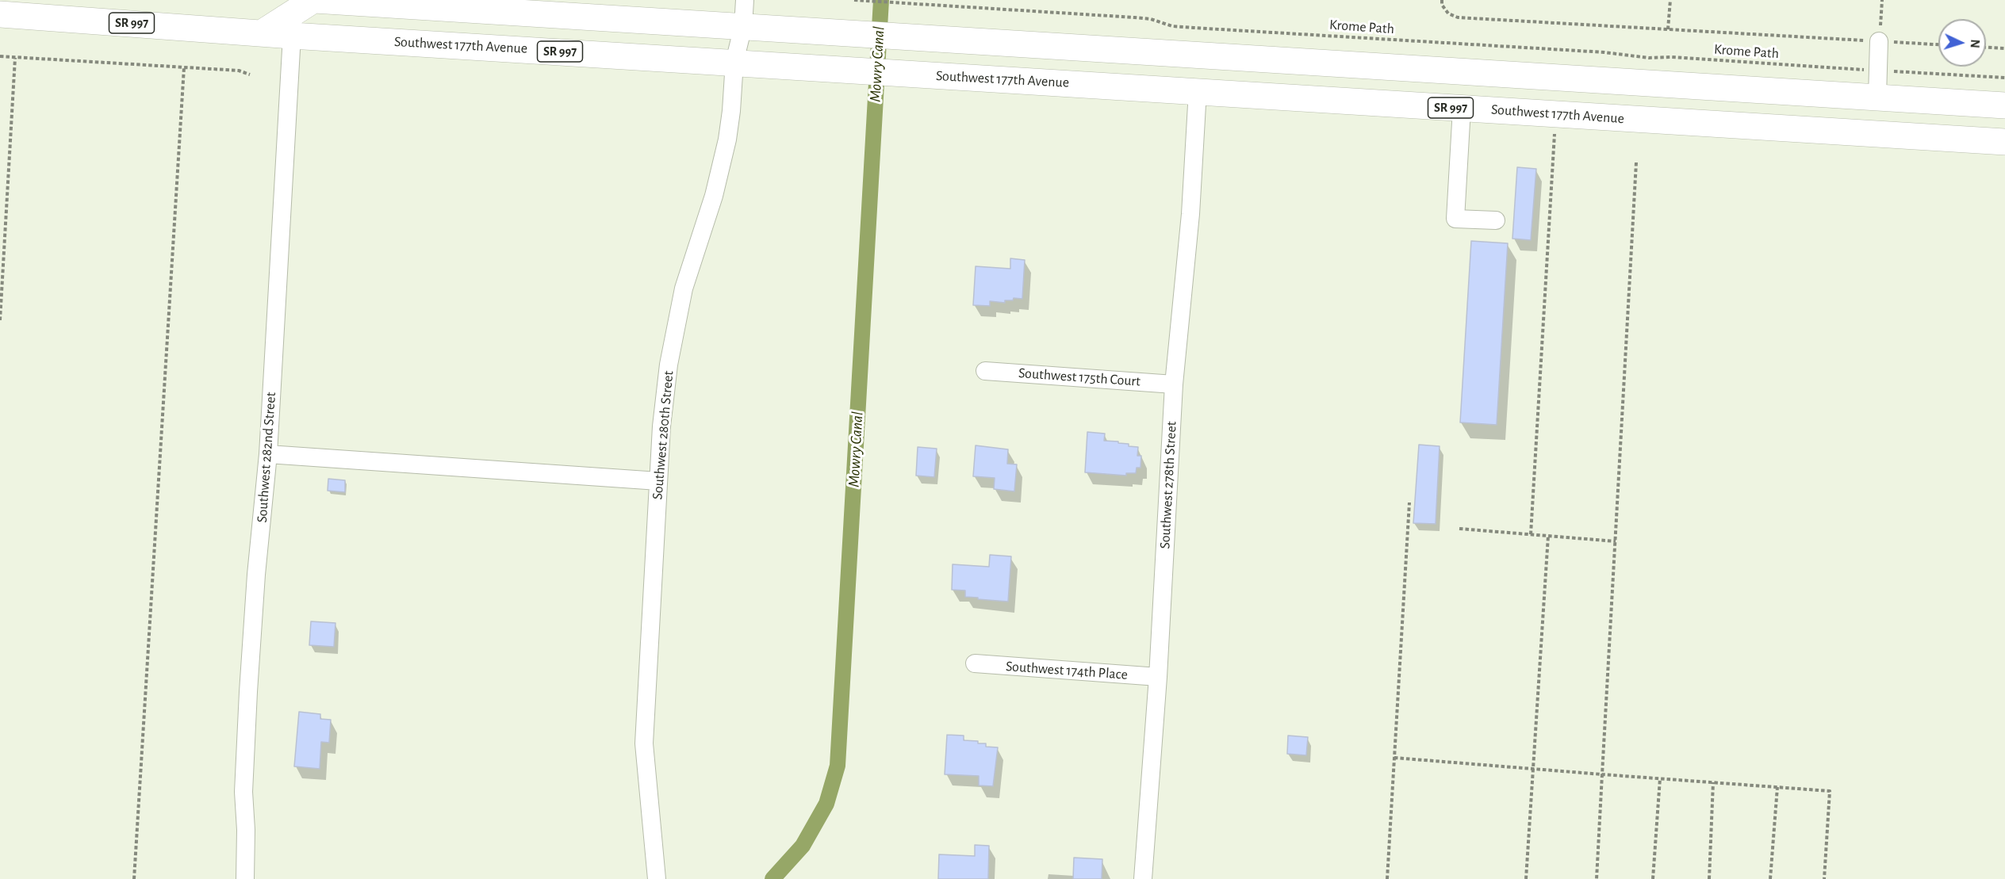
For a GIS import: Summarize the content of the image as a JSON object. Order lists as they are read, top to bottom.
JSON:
{
  "streets": {
    "highway": ["SR 997", "Southwest 177th Avenue"],
    "street": [
      "Southwest 175th Court",
      "Southwest 280th Street",
      "Southwest 282nd Street",
      "Southwest 278th Street",
      "Southwest 174th Place"
    ],
    "path": ["Krome Path"]
  },
  "crossings": [
    ["Southwest 177th Avenue", "Southwest 280th Street"],
    ["Southwest 177th Avenue", "Southwest 282nd Street"],
    ["Southwest 177th Avenue", "Southwest 278th Street"],
    ["Southwest 175th Court", "Southwest 278th Street"],
    ["Southwest 278th Street", "Southwest 174th Place"]
  ],
  "water": ["Mowry Canal"],
  "north": "right"
}
